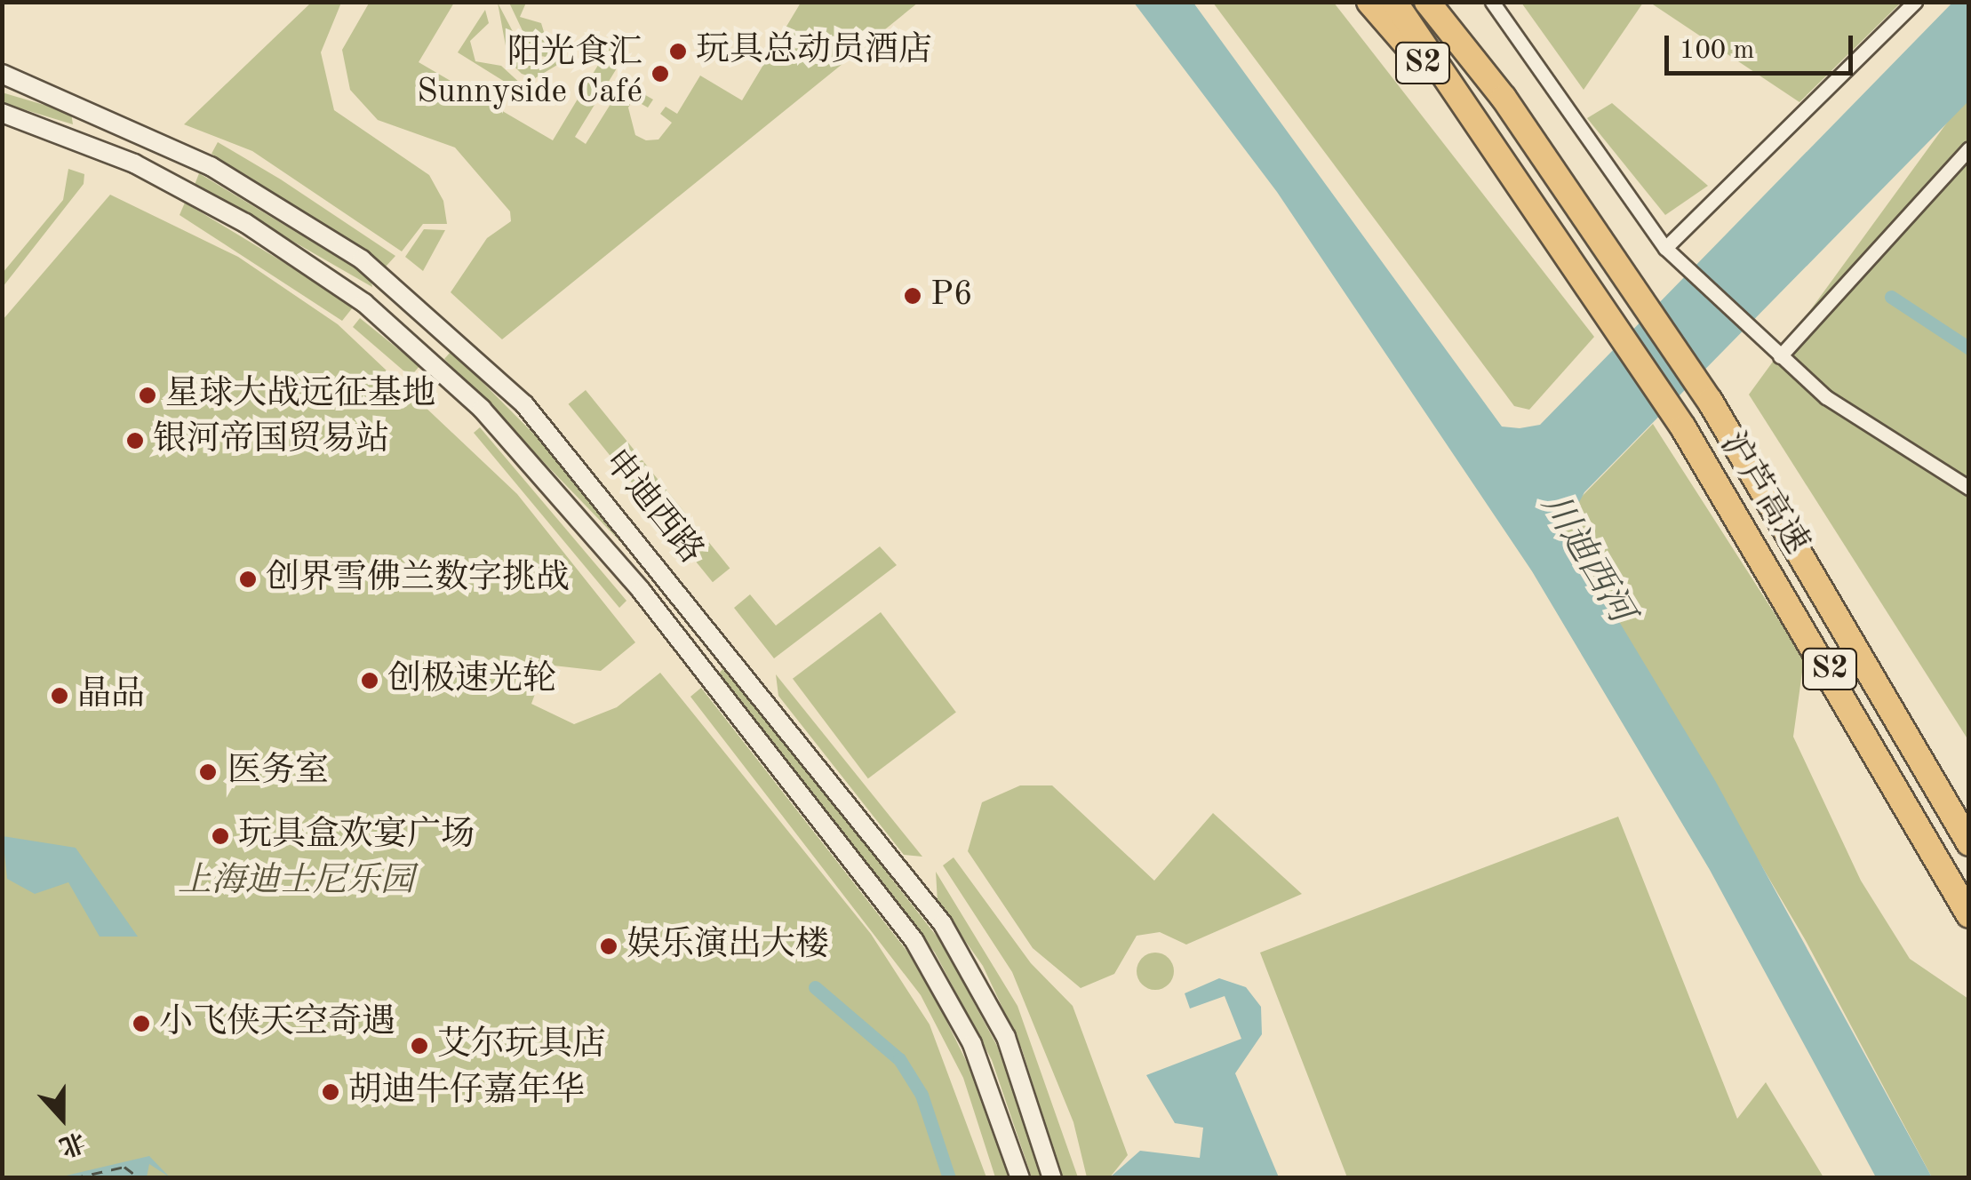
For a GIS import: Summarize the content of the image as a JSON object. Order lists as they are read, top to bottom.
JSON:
{
  "streets": {
    "highway": ["S2", "沪芦高速"],
    "street": ["申迪西路"]
  },
  "water": ["川迪西河"],
  "parks": ["上海迪士尼乐园"],
  "places": [
    "玩具总动员酒店",
    "阳光食汇 Sunnyside Café",
    "P6",
    "星球大战远征基地",
    "银河帝国贸易站",
    "创界雪佛兰数字挑战",
    "创极速光轮",
    "晶品",
    "医务室",
    "玩具盒欢宴广场",
    "娱乐演出大楼",
    "小飞侠天空奇遇",
    "艾尔玩具店",
    "胡迪牛仔嘉年华"
  ],
  "scale_bar": "100 m",
  "north": "bottom"
}
